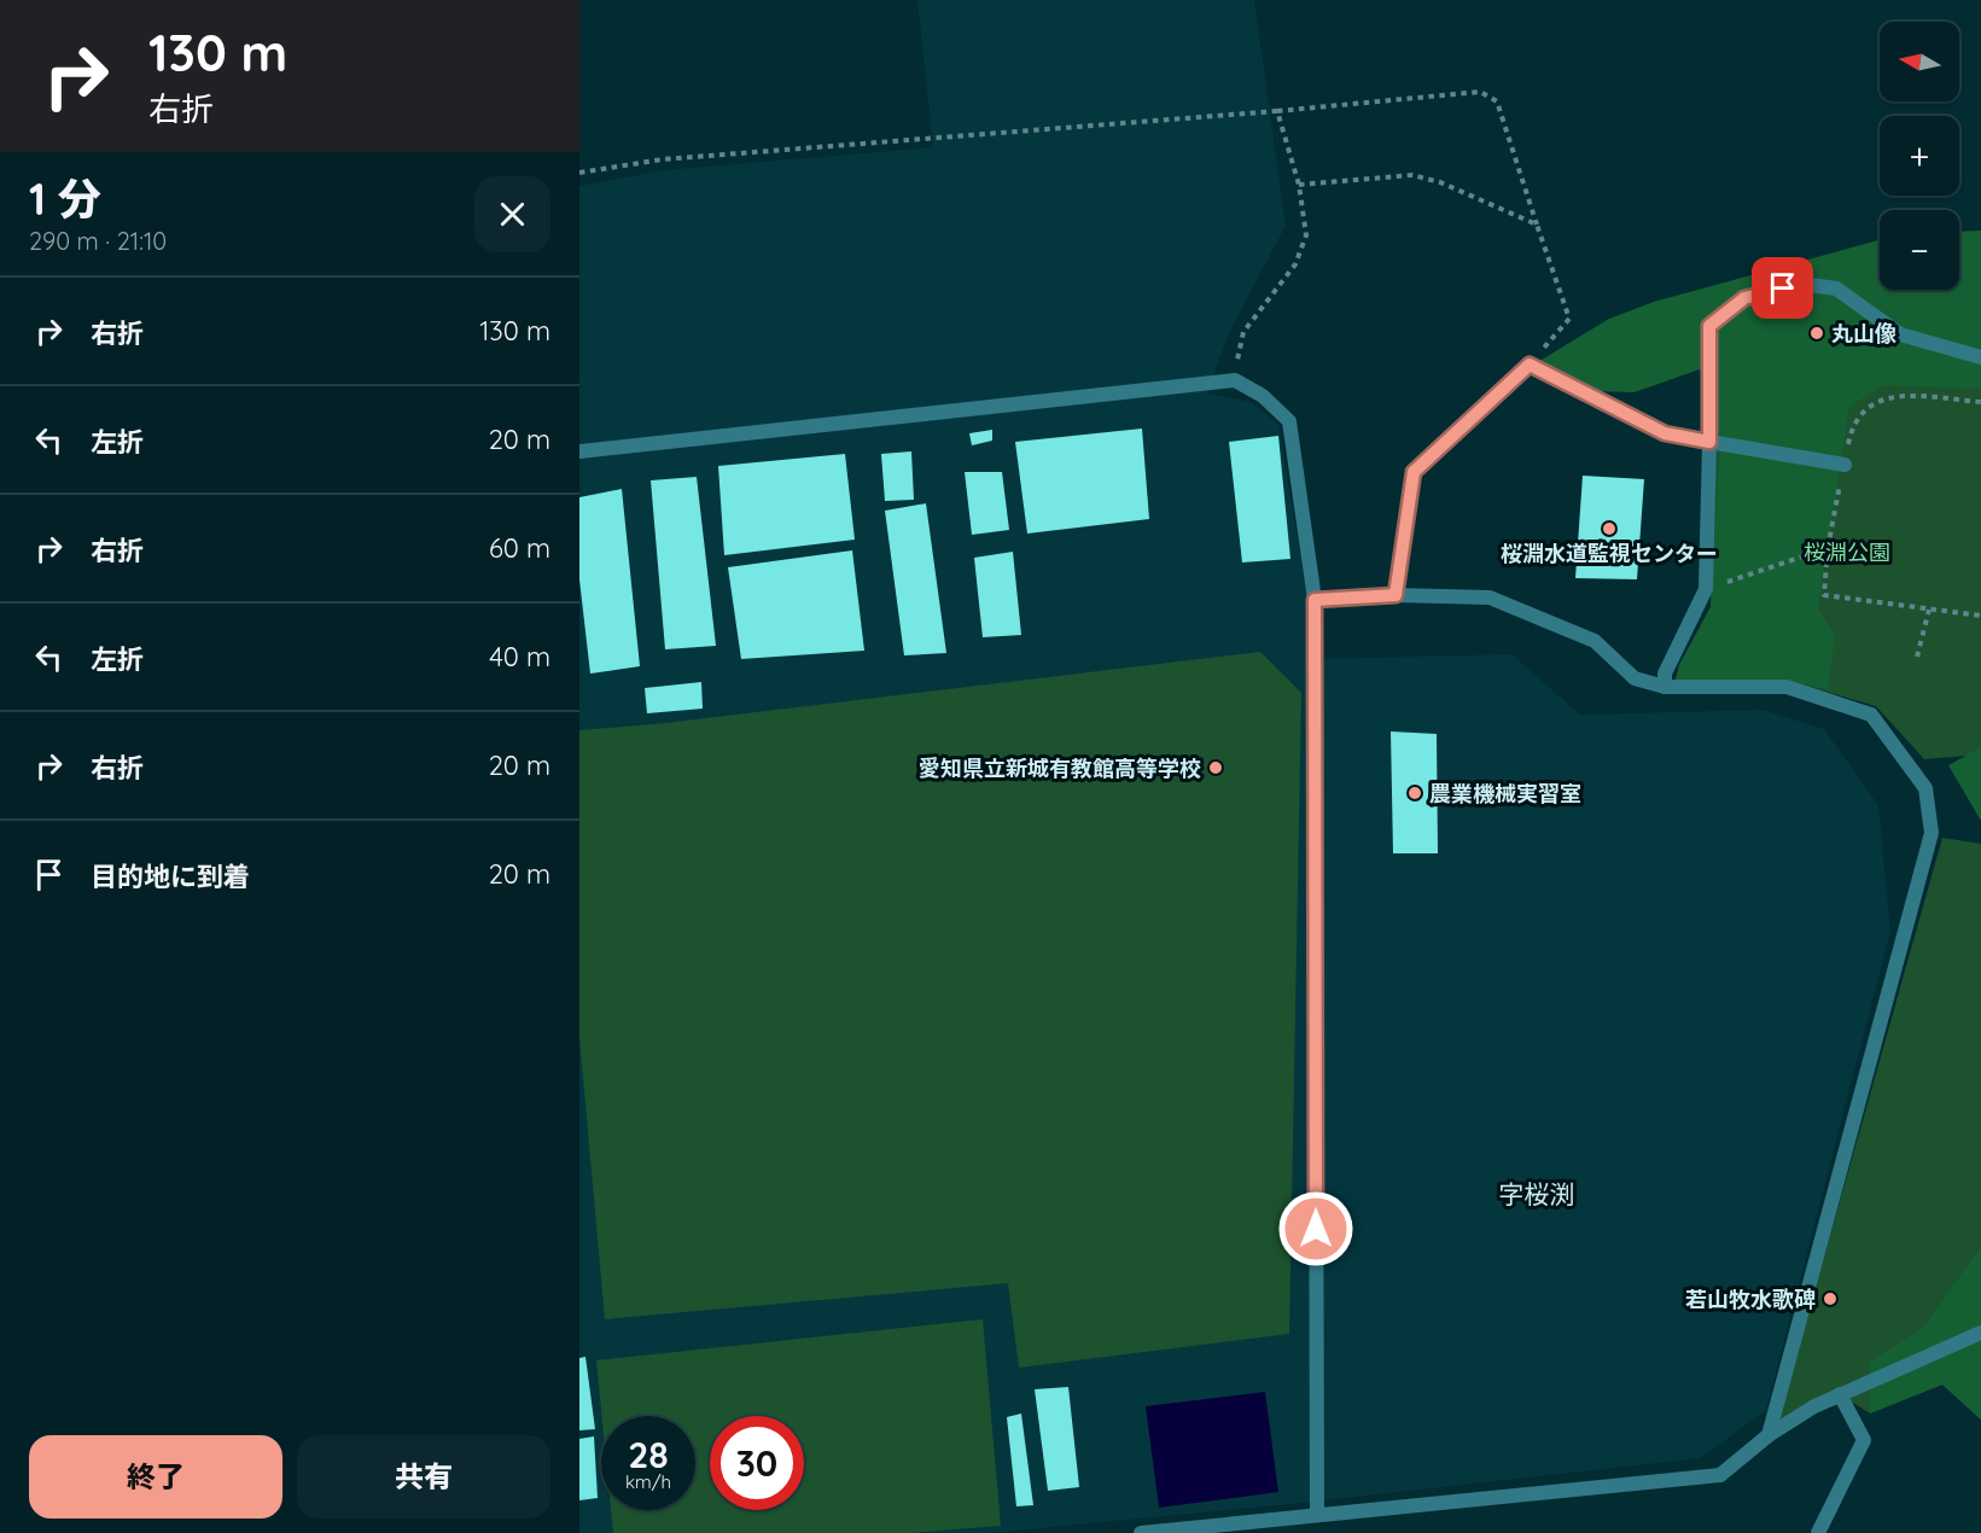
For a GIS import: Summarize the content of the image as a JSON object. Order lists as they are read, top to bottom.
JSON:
{
  "districts": ["字桜渕"],
  "parks": ["桜淵公園"],
  "places": [
    "丸山像",
    "桜淵水道監視センター",
    "愛知県立新城有教館高等学校",
    "農業機械実習室",
    "若山牧水歌碑"
  ],
  "north": "left",
  "page": {
    "turn": ["130 m", "右折"],
    "map_buttons": ["+", "−"],
    "heading": ["1 分", "290 m · 21:10"],
    "list": [
      {
        "name": "右折",
        "value": "130 m"
      },
      {
        "name": "左折",
        "value": "20 m"
      },
      {
        "name": "右折",
        "value": "60 m"
      },
      {
        "name": "左折",
        "value": "40 m"
      },
      {
        "name": "右折",
        "value": "20 m"
      },
      {
        "name": "目的地に到着",
        "value": "20 m"
      }
    ],
    "speed": "28 km/h",
    "limit": "30",
    "buttons": ["終了", "共有"]
  }
}
